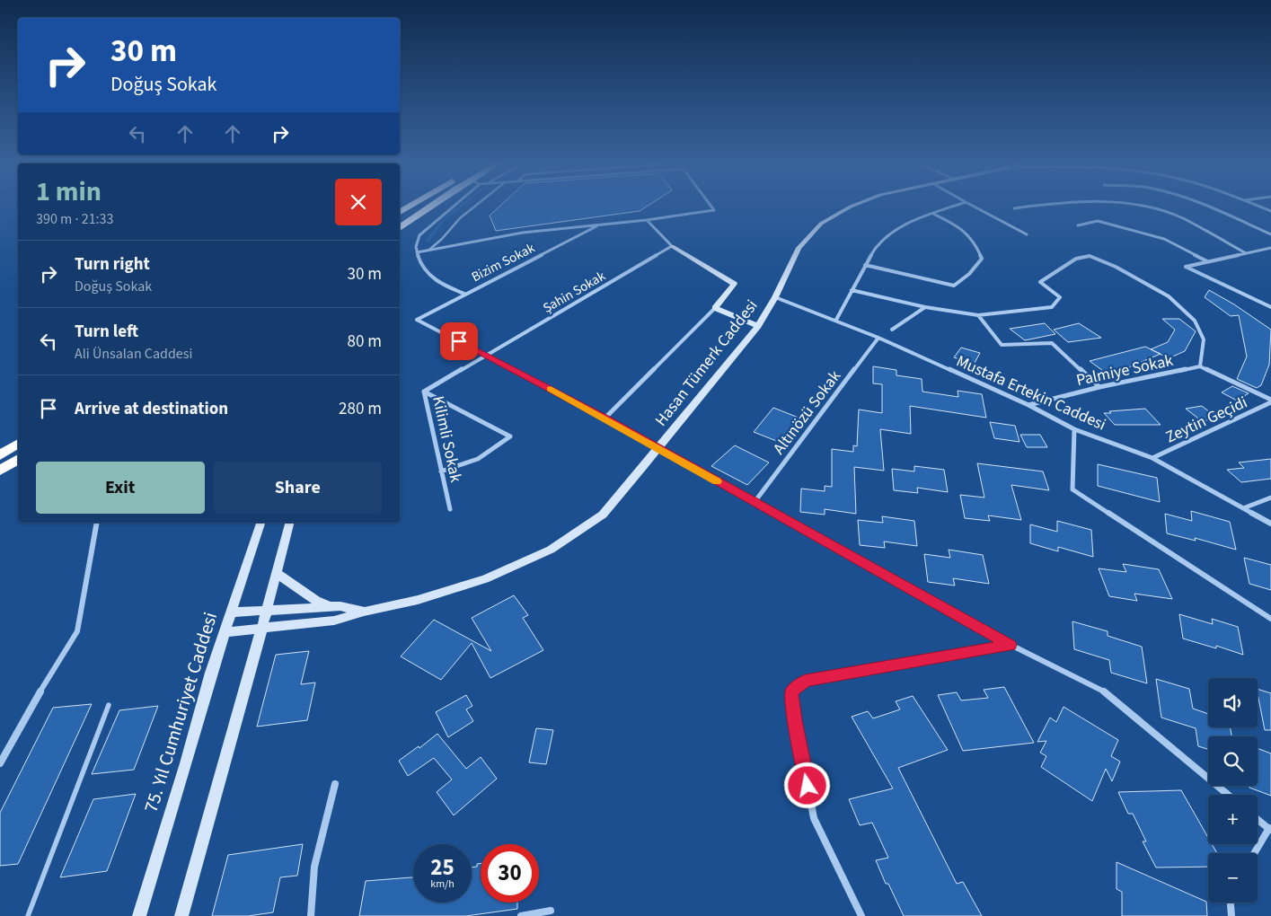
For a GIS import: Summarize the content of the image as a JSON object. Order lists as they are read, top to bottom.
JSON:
{
  "streets": {
    "street": [
      "Bizim Sokak",
      "Şahin Sokak",
      "Hasan Tümerk Caddesi",
      "Palmiye Sokak",
      "Mustafa Ertekin Caddesi",
      "Altınözü Sokak",
      "Zeytin Geçidi",
      "Kilimli Sokak",
      "75. Yıl Cumhuriyet Caddesi"
    ]
  },
  "crossings": [
    ["Bizim Sokak", "Şahin Sokak"],
    ["Bizim Sokak", "Kilimli Sokak"],
    ["Şahin Sokak", "Kilimli Sokak"],
    ["Hasan Tümerk Caddesi", "Mustafa Ertekin Caddesi"],
    ["Hasan Tümerk Caddesi", "75. Yıl Cumhuriyet Caddesi"],
    ["Palmiye Sokak", "Mustafa Ertekin Caddesi"],
    ["Mustafa Ertekin Caddesi", "Altınözü Sokak"],
    ["Mustafa Ertekin Caddesi", "Zeytin Geçidi"]
  ],
  "page": {
    "turn": ["30 m", "Doğuş Sokak"],
    "heading": ["1 min", "390 m · 21:33"],
    "list": [
      {
        "name": "Turn right",
        "note": "Doğuş Sokak",
        "value": "30 m"
      },
      {
        "name": "Turn left",
        "note": "Ali Ünsalan Caddesi",
        "value": "80 m"
      },
      {
        "name": "Arrive at destination",
        "value": "280 m"
      }
    ],
    "buttons": ["Exit", "Share"],
    "map_buttons": ["+", "−"],
    "speed": "25 km/h",
    "limit": "30"
  }
}
